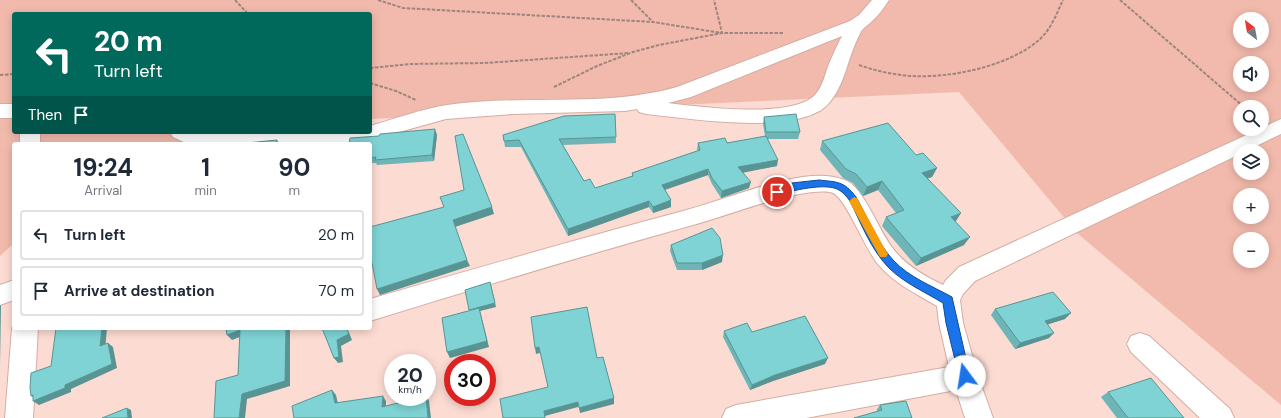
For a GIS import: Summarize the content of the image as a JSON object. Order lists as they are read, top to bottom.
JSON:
{
  "north": "top left",
  "page": {
    "map_buttons": ["+", "−"],
    "turn": ["20 m", "Turn left"],
    "then": "Then",
    "eta": [
      "19:24",
      "Arrival",
      "1",
      "min",
      "90",
      "m"
    ],
    "list": [
      {
        "name": "Turn left",
        "value": "20 m"
      },
      {
        "name": "Arrive at destination",
        "value": "70 m"
      }
    ],
    "speed": "20 km/h",
    "limit": "30"
  }
}
